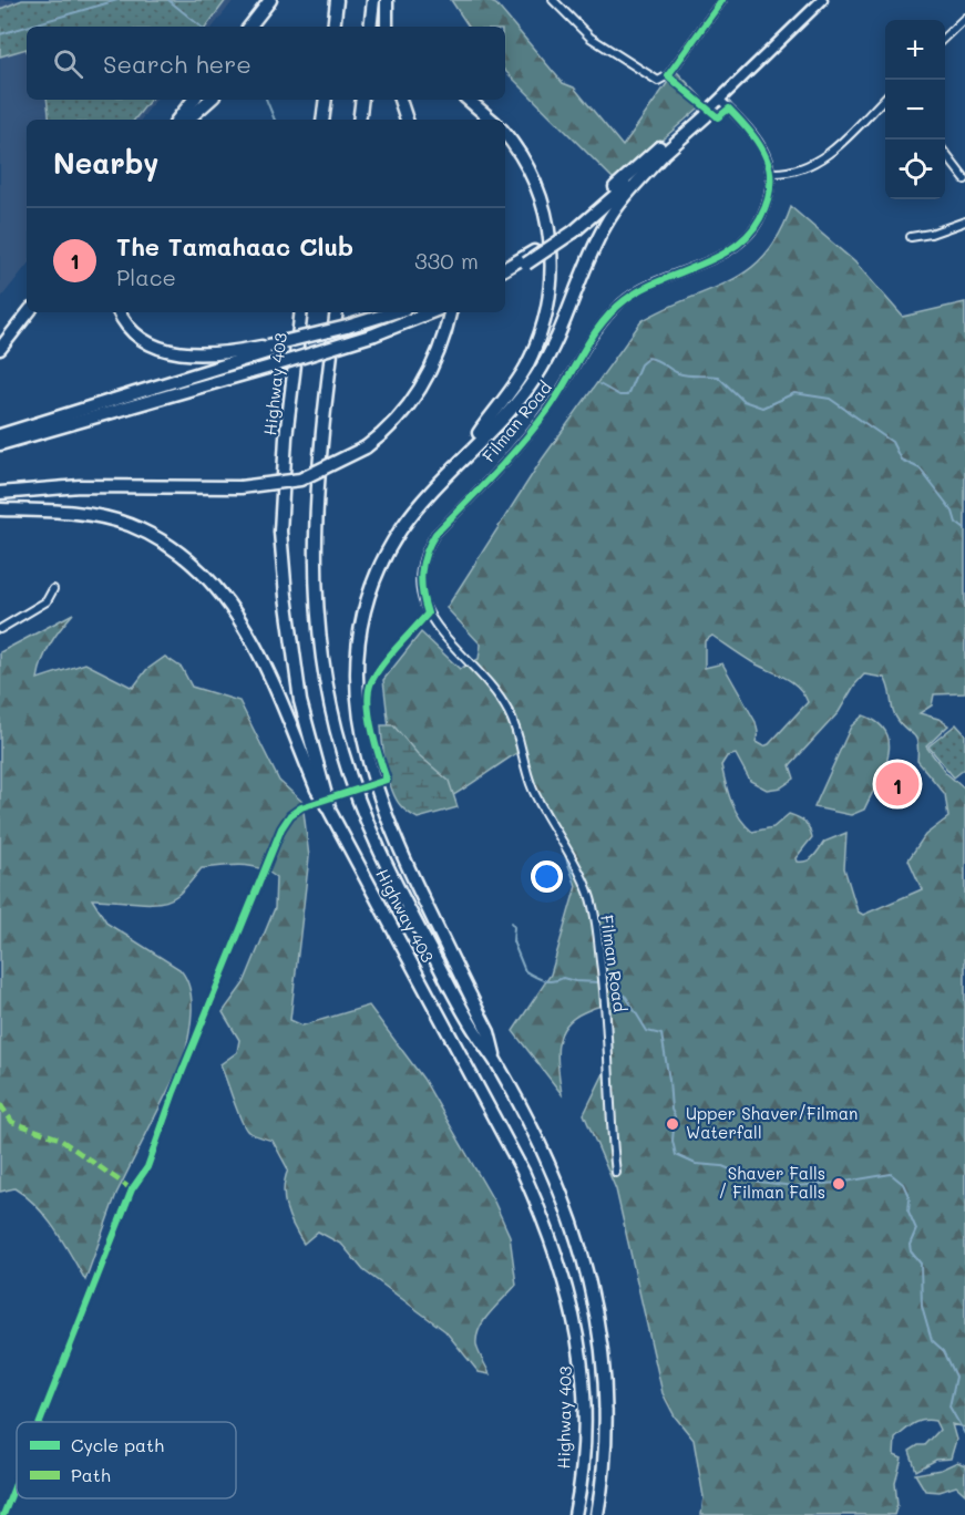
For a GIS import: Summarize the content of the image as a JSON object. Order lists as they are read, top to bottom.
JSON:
{
  "streets": {
    "highway": ["Highway 403"],
    "street": ["Filman Road"]
  },
  "places": ["Upper Shaver/Filman Waterfall", "Shaver Falls / Filman Falls"],
  "legend": ["Cycle path", "Path"],
  "page": {
    "map_buttons": ["+", "−"],
    "search": "Search here",
    "heading": "Nearby",
    "list": [
      {
        "mark": "1",
        "name": "The Tamahaac Club",
        "note": "Place",
        "value": "330 m"
      }
    ],
    "pins": "1"
  }
}
